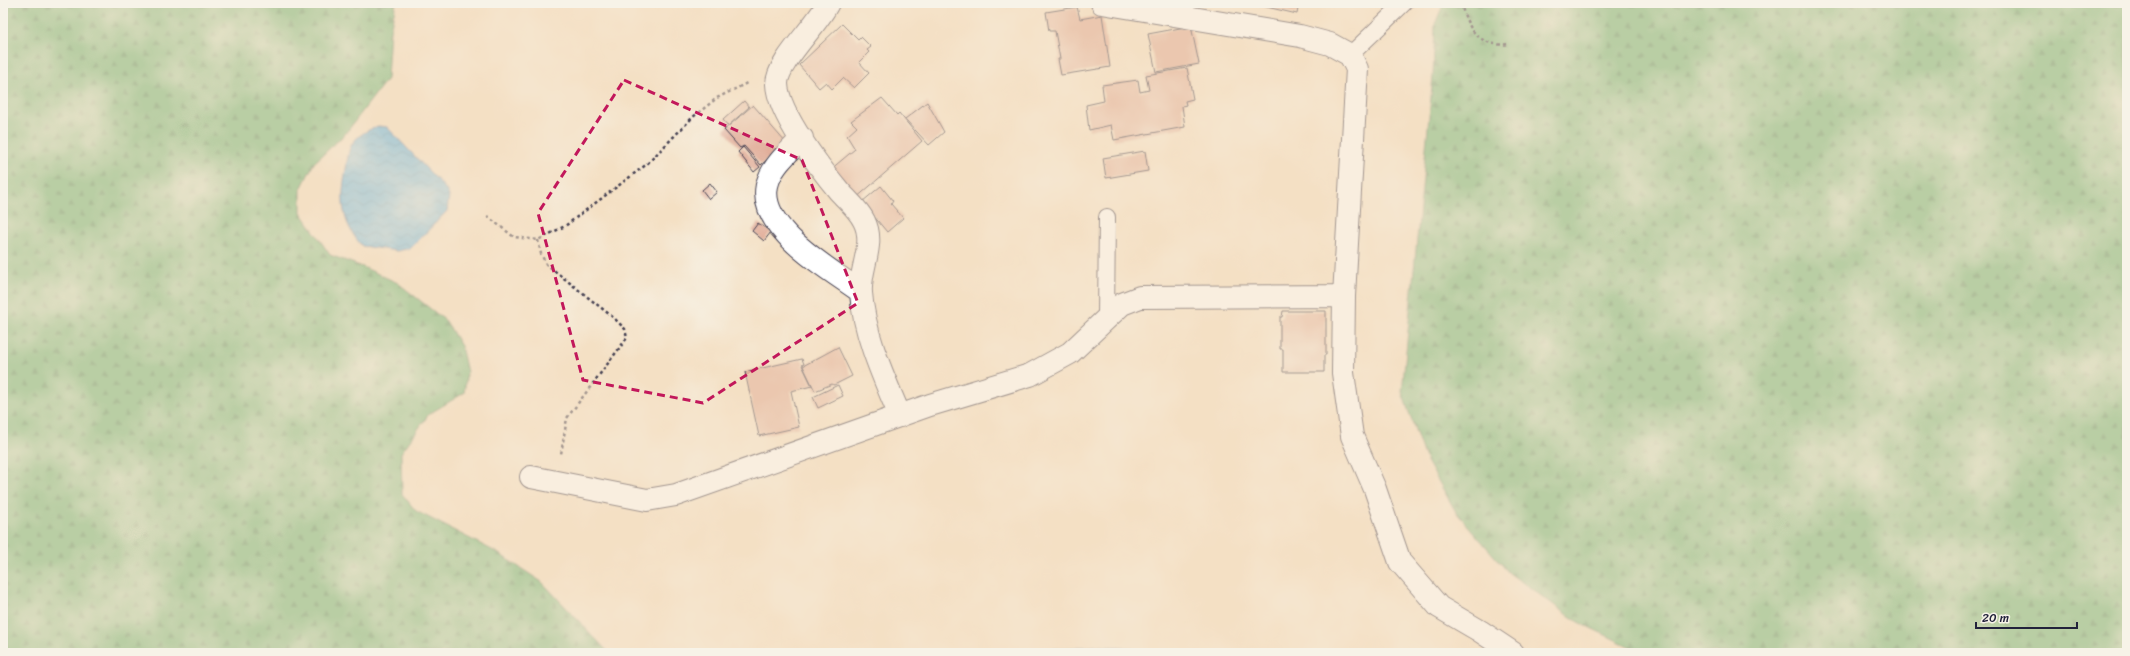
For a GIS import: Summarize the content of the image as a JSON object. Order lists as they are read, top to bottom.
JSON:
{
  "scale_bar": "20 m"
}
